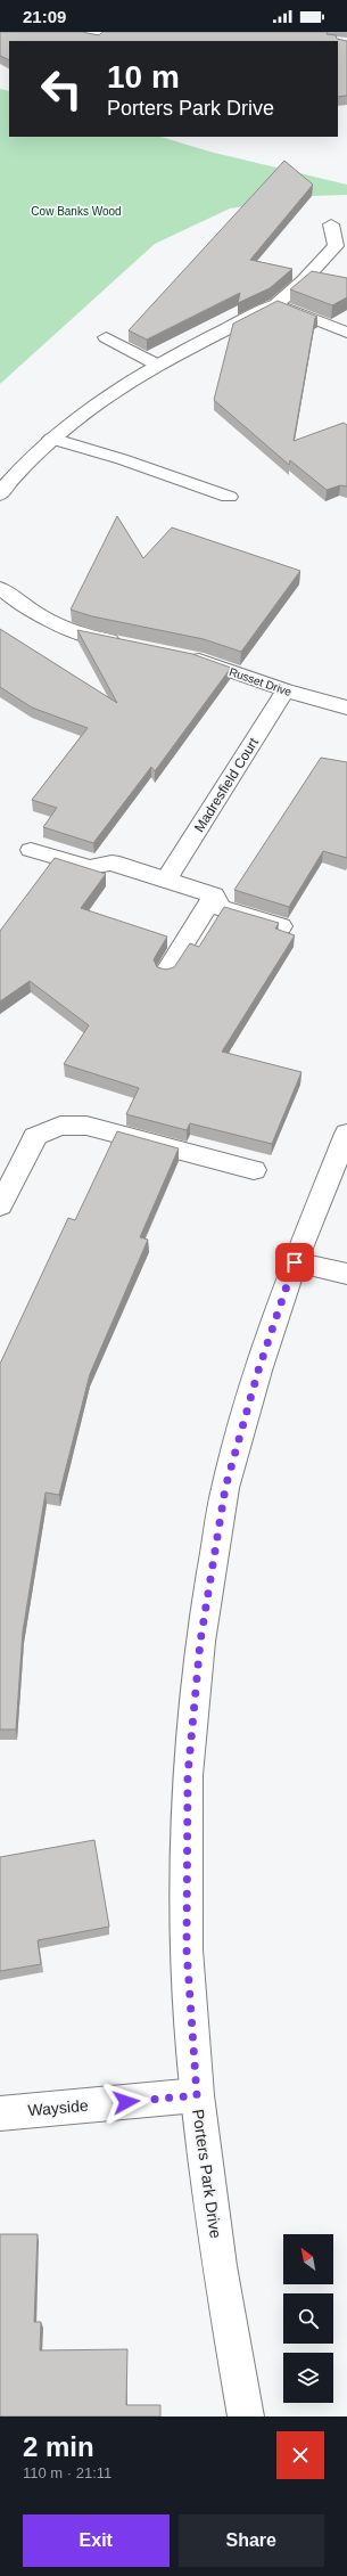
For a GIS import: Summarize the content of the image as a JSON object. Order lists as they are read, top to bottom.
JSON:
{
  "streets": {
    "street": [
      "Russet Drive",
      "Madresfield Court",
      "Wayside",
      "Porters Park Drive"
    ]
  },
  "crossings": [
    ["Russet Drive", "Madresfield Court"],
    ["Wayside", "Porters Park Drive"]
  ],
  "parks": ["Cow Banks Wood"],
  "north": "top left",
  "page": {
    "status": "21:09",
    "turn": ["10 m", "Porters Park Drive"],
    "heading": ["2 min", "110 m · 21:11"],
    "buttons": ["Exit", "Share"]
  }
}
